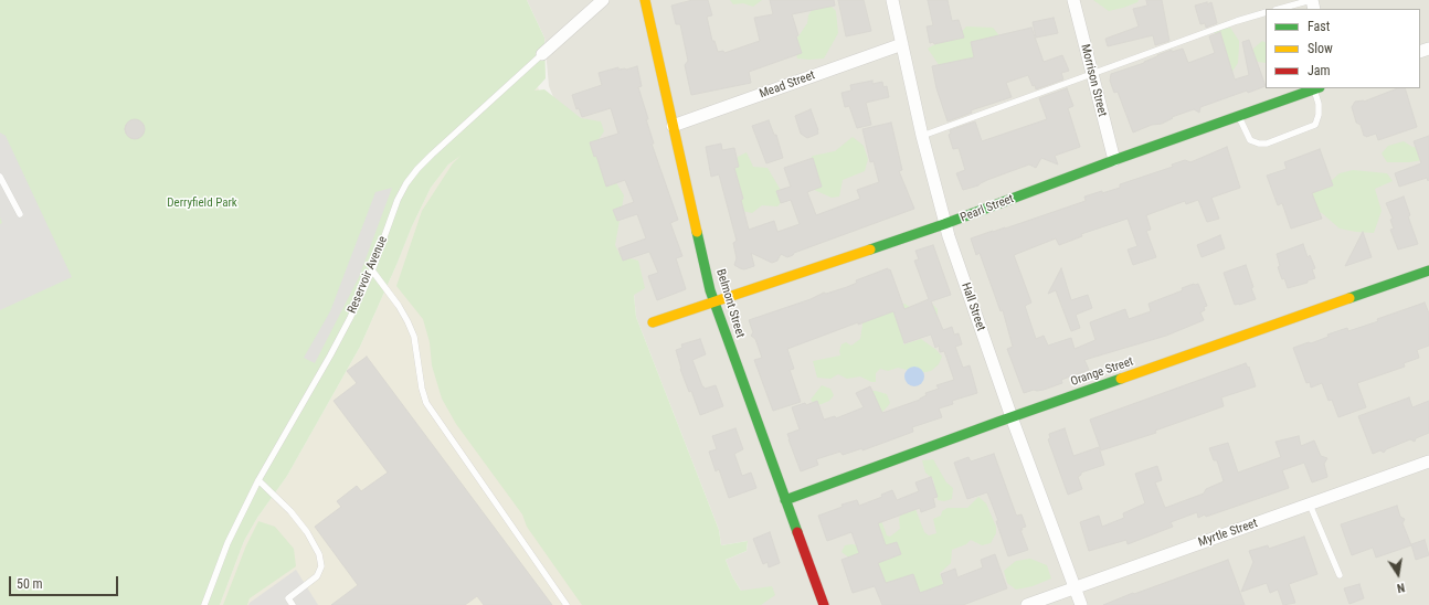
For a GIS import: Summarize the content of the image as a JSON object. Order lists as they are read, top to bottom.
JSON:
{
  "streets": {
    "street": [
      "Morrison Street",
      "Mead Street",
      "Pearl Street",
      "Reservoir Avenue",
      "Belmont Street",
      "Hall Street",
      "Orange Street",
      "Myrtle Street"
    ]
  },
  "crossings": [
    ["Morrison Street", "Pearl Street"],
    ["Mead Street", "Belmont Street"],
    ["Mead Street", "Hall Street"],
    ["Pearl Street", "Belmont Street"],
    ["Pearl Street", "Hall Street"],
    ["Belmont Street", "Orange Street"],
    ["Hall Street", "Orange Street"],
    ["Hall Street", "Myrtle Street"]
  ],
  "parks": ["Derryfield Park"],
  "legend": ["Fast", "Slow", "Jam"],
  "scale_bar": "50 m",
  "north": "bottom"
}
